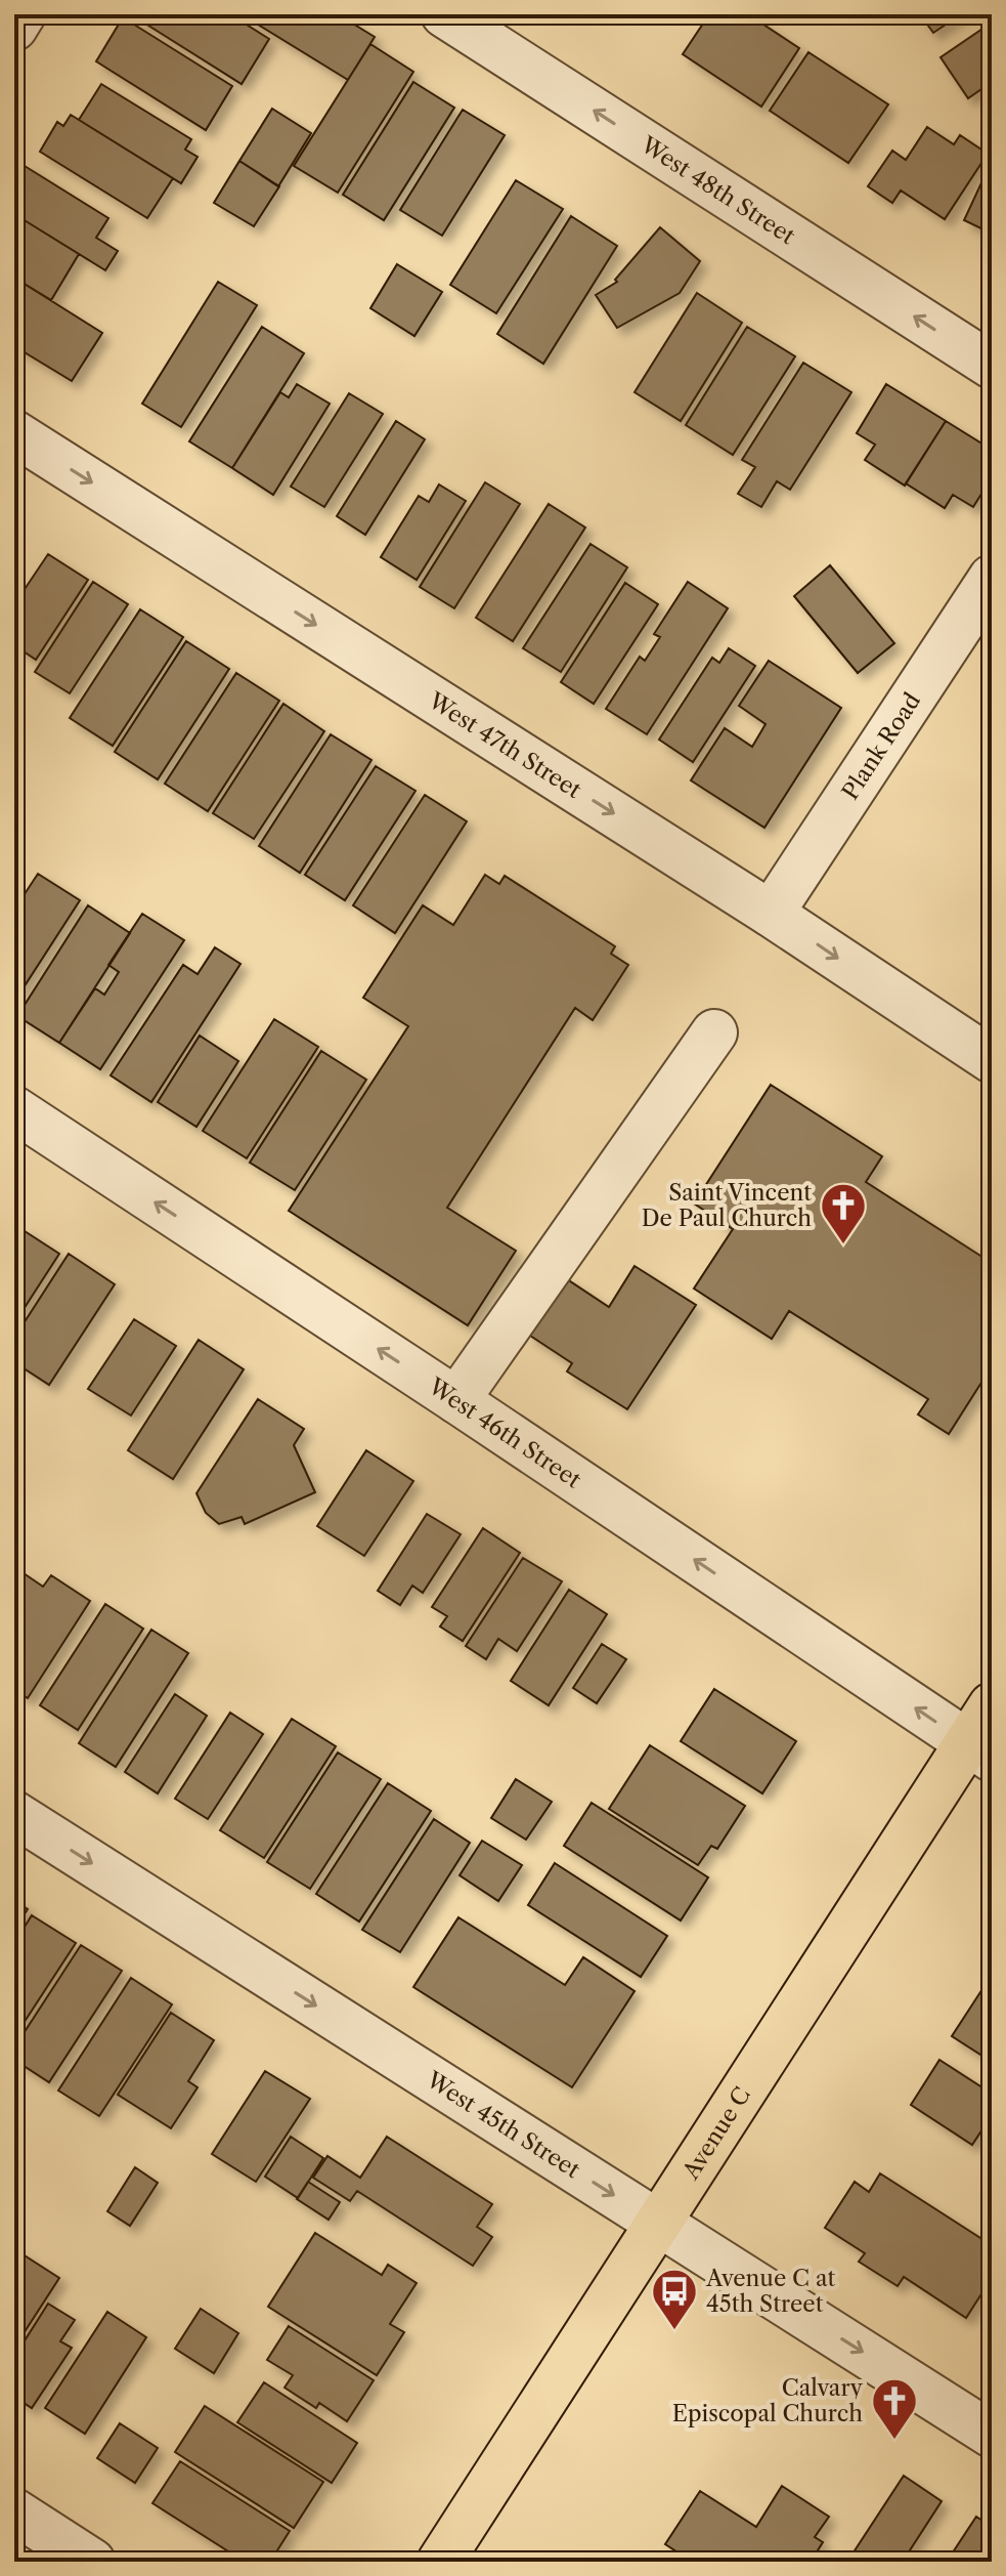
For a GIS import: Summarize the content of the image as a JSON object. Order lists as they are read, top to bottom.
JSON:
{
  "streets": {
    "main road": ["Avenue C"],
    "street": [
      "West 48th Street",
      "West 47th Street",
      "Plank Road",
      "West 46th Street",
      "West 45th Street"
    ]
  },
  "crossings": [
    ["West 47th Street", "Plank Road"],
    ["West 46th Street", "Avenue C"],
    ["West 45th Street", "Avenue C"]
  ],
  "one_way": [
    "West 48th Street",
    "West 47th Street",
    "West 46th Street",
    "West 45th Street"
  ],
  "places": {
    "church": ["Saint Vincent De Paul Church", "Calvary Episcopal Church"],
    "bus stop": ["Avenue C at 45th Street"]
  }
}
